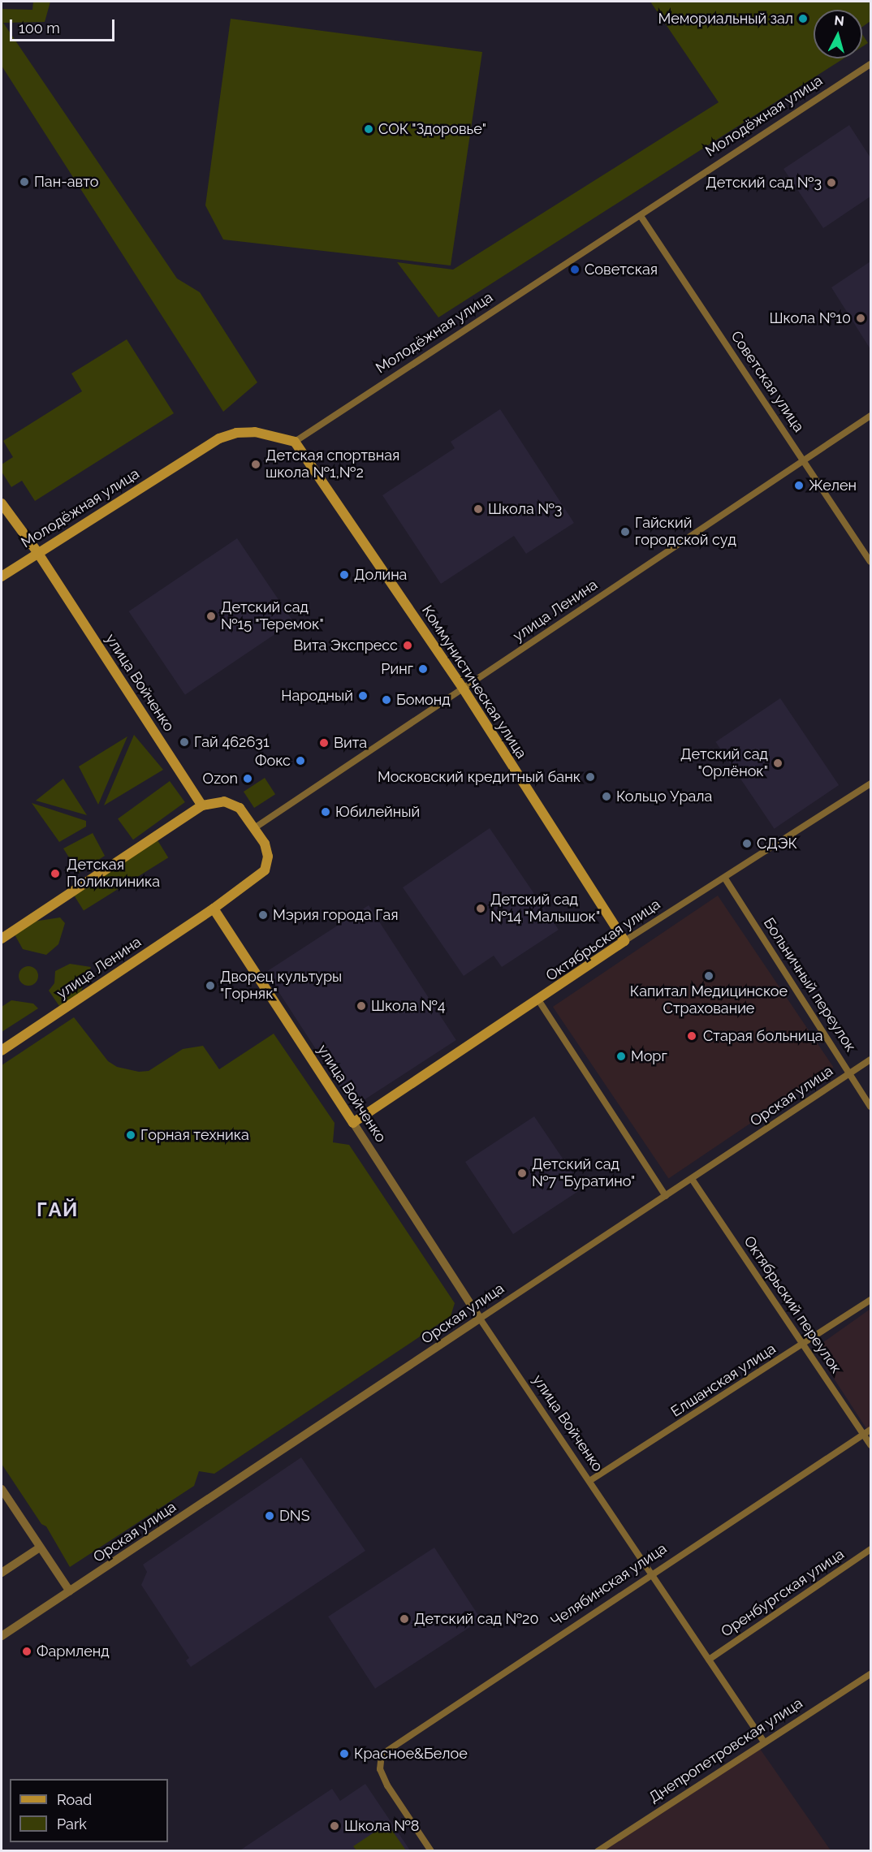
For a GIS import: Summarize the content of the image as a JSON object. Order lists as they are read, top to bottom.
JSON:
{
  "streets": {
    "main road": [
      "Молодёжная улица",
      "улица Ленина",
      "Коммунистическая улица",
      "улица Войченко",
      "Октябрьская улица"
    ],
    "street": [
      "Советская улица",
      "Больничный переулок",
      "Орская улица",
      "Октябрьский переулок",
      "Елшанская улица",
      "Челябинская улица",
      "Оренбургская улица",
      "Днепропетровская улица"
    ]
  },
  "crossings": [
    ["Молодёжная улица", "Советская улица"],
    ["Молодёжная улица", "Коммунистическая улица"],
    ["Молодёжная улица", "улица Войченко"],
    ["Советская улица", "улица Ленина"],
    ["улица Ленина", "Коммунистическая улица"],
    ["улица Ленина", "улица Войченко"],
    ["Коммунистическая улица", "Октябрьская улица"],
    ["улица Войченко", "Октябрьская улица"],
    ["улица Войченко", "Орская улица"],
    ["улица Войченко", "Елшанская улица"],
    ["улица Войченко", "Челябинская улица"],
    ["улица Войченко", "Оренбургская улица"],
    ["улица Войченко", "Днепропетровская улица"],
    ["Октябрьская улица", "Больничный переулок"],
    ["Больничный переулок", "Орская улица"],
    ["Орская улица", "Октябрьский переулок"],
    ["Октябрьский переулок", "Елшанская улица"],
    ["Октябрьский переулок", "Челябинская улица"]
  ],
  "districts": ["ГАЙ"],
  "places": [
    "Мемориальный зал",
    "СОК \"Здоровье\"",
    "Пан-авто",
    "Детский сад №3",
    "Советская",
    "Школа №10",
    "Детская спортвная школа №1,№2",
    "Желен",
    "Школа №3",
    "Гайский городской суд",
    "Долина",
    "Детский сад №15 \"Теремок\"",
    "Вита Экспресс",
    "Ринг",
    "Народный",
    "Бомонд",
    "Гай 462631",
    "Вита",
    "Фокс",
    "Детский сад \"Орлёнок\"",
    "Московский кредитный банк",
    "Ozon",
    "Кольцо Урала",
    "Юбилейный",
    "СДЭК",
    "Детская Поликлиника",
    "Детский сад №14 \"Малышок\"",
    "Мэрия города Гая",
    "Капитал Медицинское Страхование",
    "Дворец культуры \"Горняк\"",
    "Школа №4",
    "Старая больница",
    "Морг",
    "Горная техника",
    "Детский сад №7 \"Буратино\"",
    "DNS",
    "Детский сад №20",
    "Фармленд",
    "Красное&Белое",
    "Школа №8"
  ],
  "legend": ["Road", "Park"],
  "scale_bar": "100 m",
  "north": "top"
}
